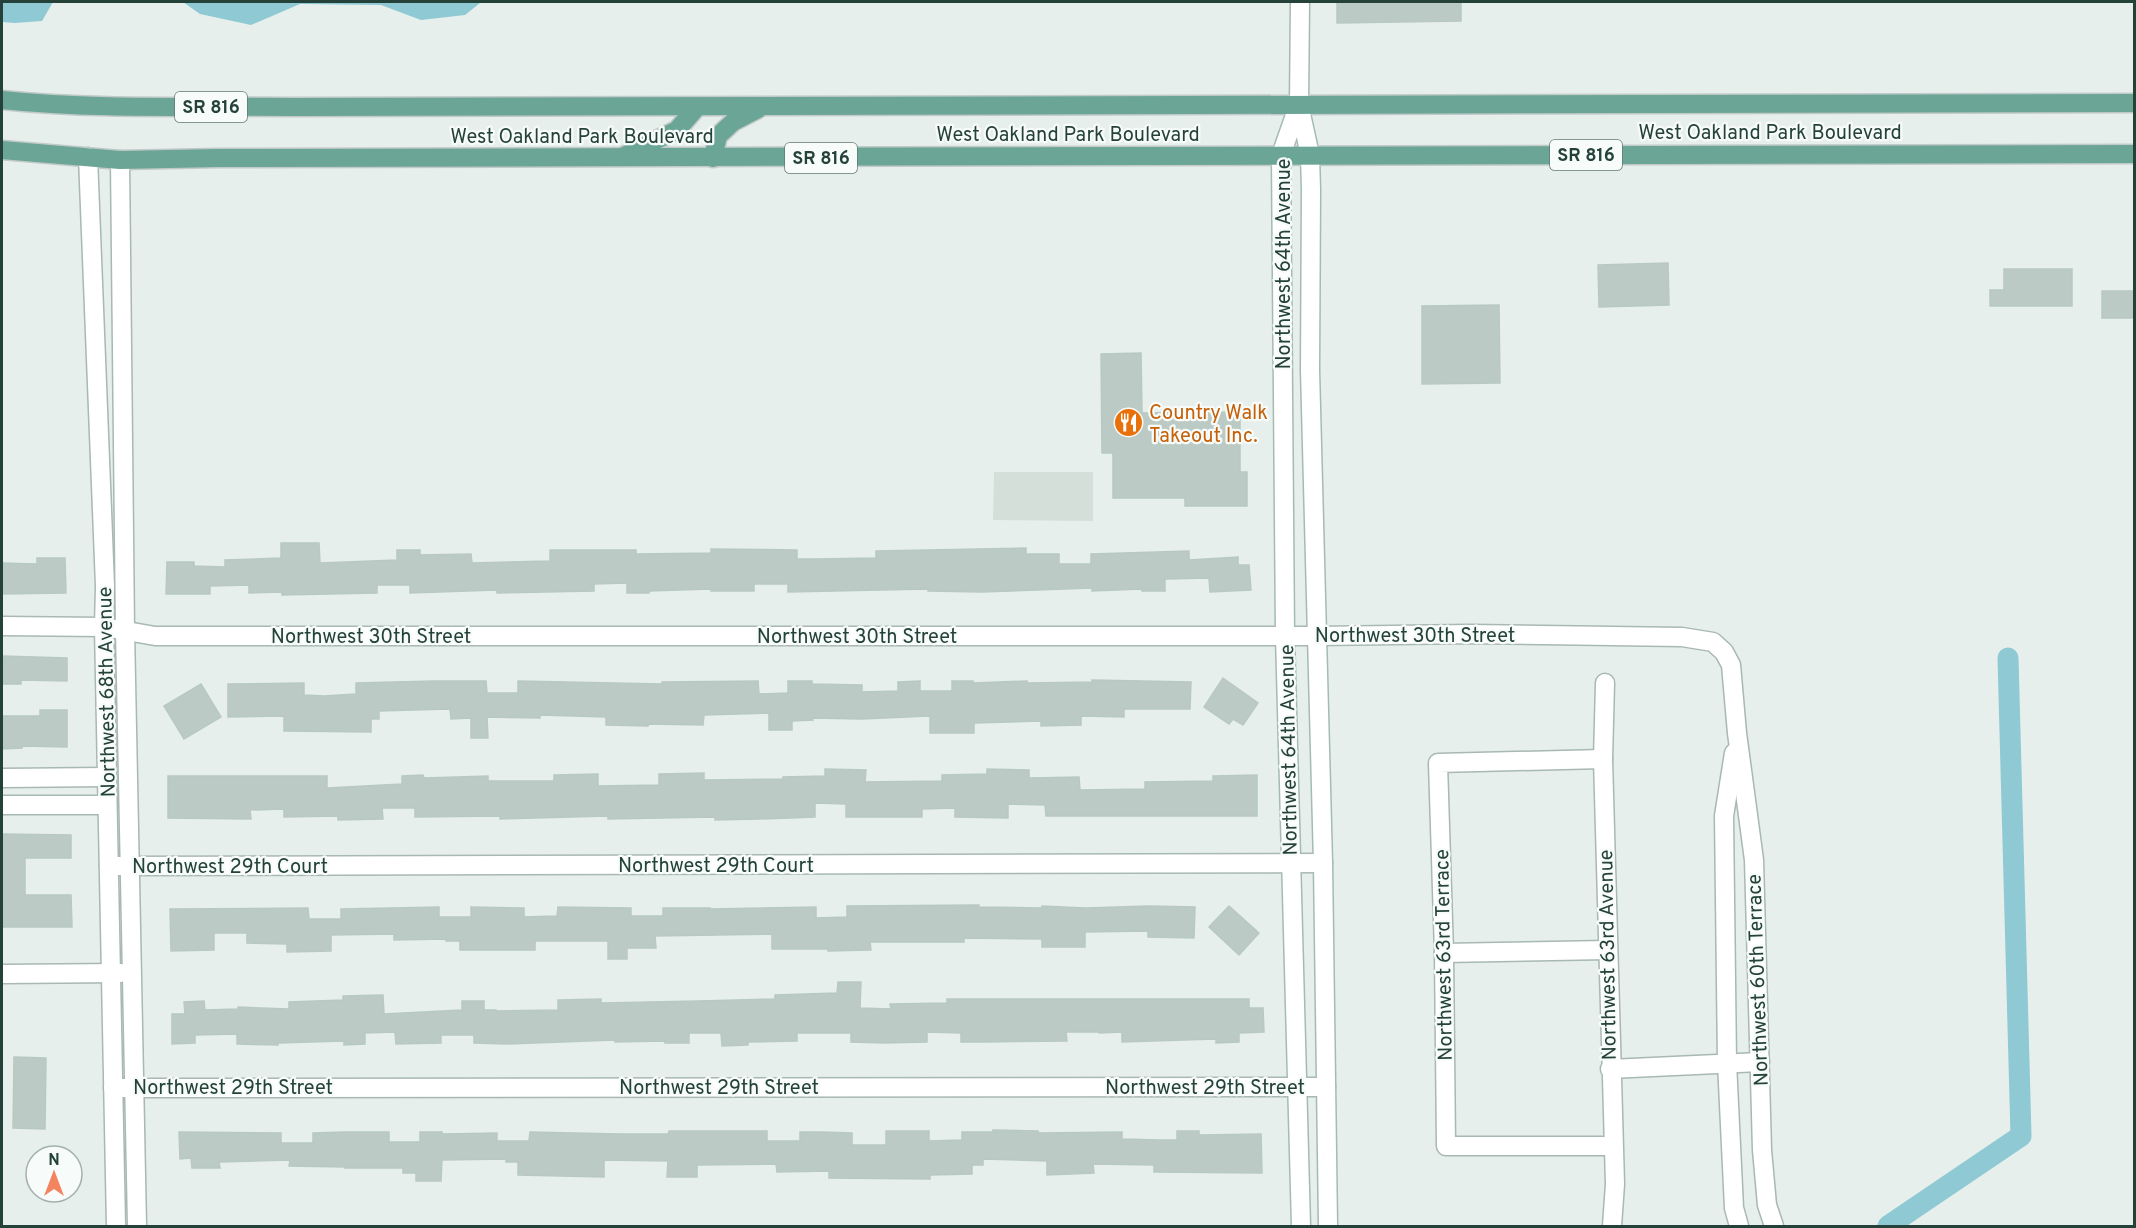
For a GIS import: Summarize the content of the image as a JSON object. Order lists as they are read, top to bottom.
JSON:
{
  "streets": {
    "main road": ["SR 816", "West Oakland Park Boulevard"],
    "street": [
      "Northwest 64th Avenue",
      "Northwest 30th Street",
      "Northwest 68th Avenue",
      "Northwest 29th Court",
      "Northwest 63rd Terrace",
      "Northwest 63rd Avenue",
      "Northwest 60th Terrace",
      "Northwest 29th Street"
    ]
  },
  "crossings": [
    ["West Oakland Park Boulevard", "Northwest 64th Avenue"],
    ["West Oakland Park Boulevard", "Northwest 68th Avenue"],
    ["Northwest 64th Avenue", "Northwest 30th Street"],
    ["Northwest 64th Avenue", "Northwest 29th Court"],
    ["Northwest 64th Avenue", "Northwest 29th Street"],
    ["Northwest 30th Street", "Northwest 68th Avenue"],
    ["Northwest 30th Street", "Northwest 60th Terrace"],
    ["Northwest 68th Avenue", "Northwest 29th Court"],
    ["Northwest 68th Avenue", "Northwest 29th Street"],
    ["Northwest 63rd Terrace", "Northwest 63rd Avenue"]
  ],
  "places": {
    "restaurant": ["Country Walk Takeout Inc."]
  },
  "north": "top"
}
